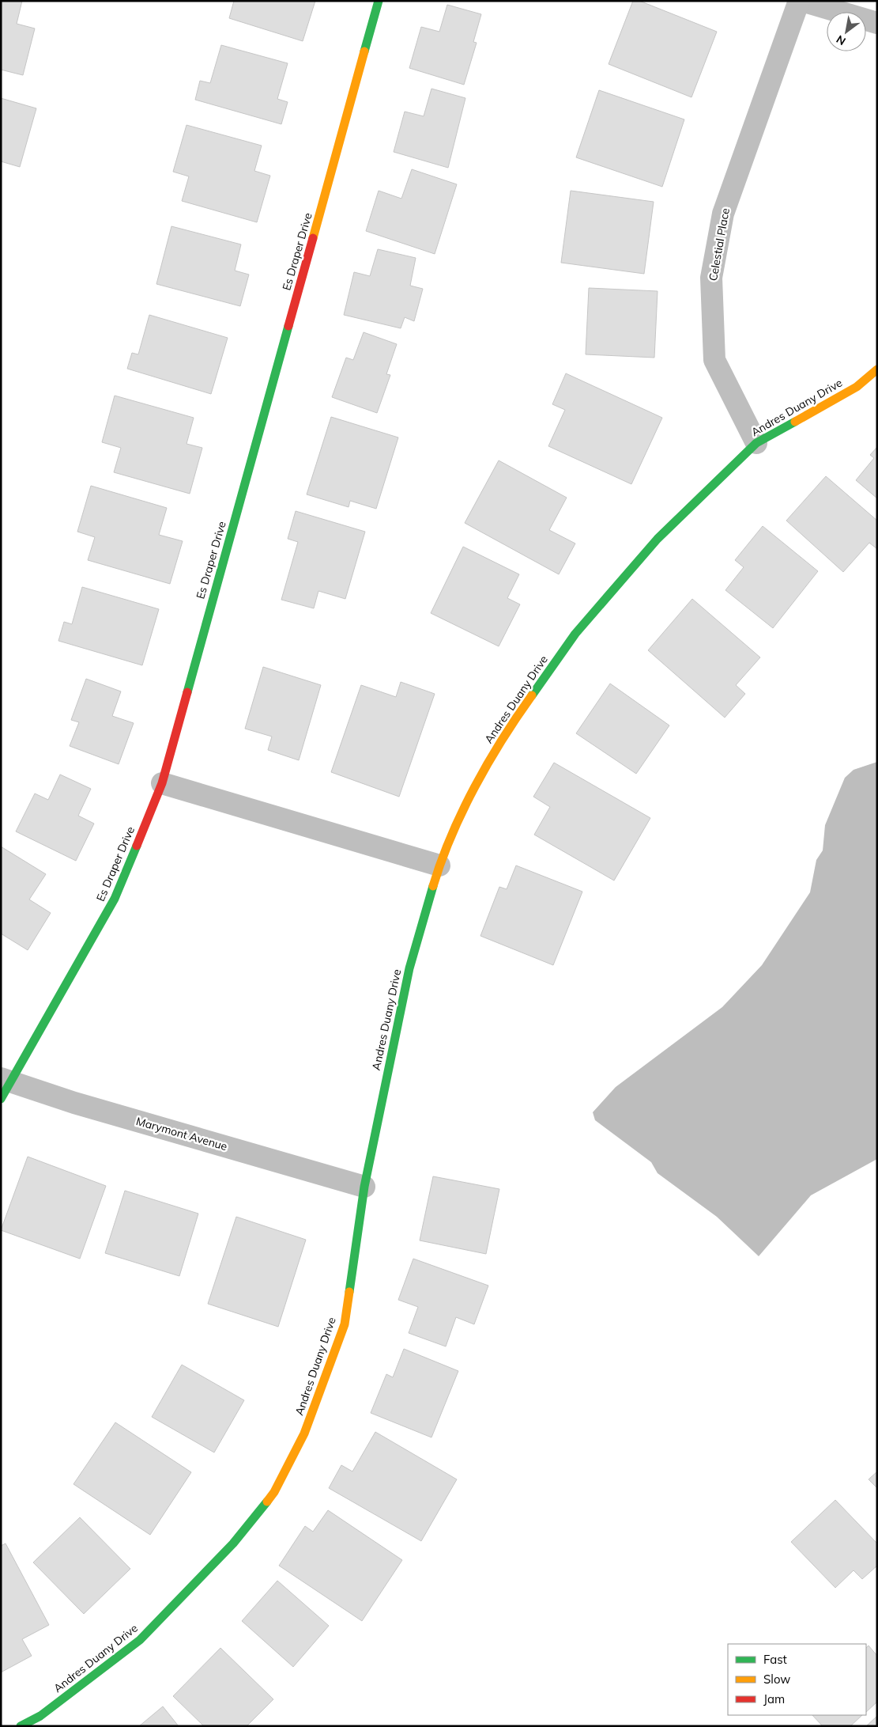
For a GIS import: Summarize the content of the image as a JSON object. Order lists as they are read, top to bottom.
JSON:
{
  "streets": {
    "street": [
      "Celestial Place",
      "Es Draper Drive",
      "Andres Duany Drive",
      "Marymont Avenue"
    ]
  },
  "crossings": [
    ["Celestial Place", "Andres Duany Drive"],
    ["Es Draper Drive", "Marymont Avenue"],
    ["Andres Duany Drive", "Marymont Avenue"]
  ],
  "legend": ["Fast", "Slow", "Jam"],
  "north": "bottom left"
}
